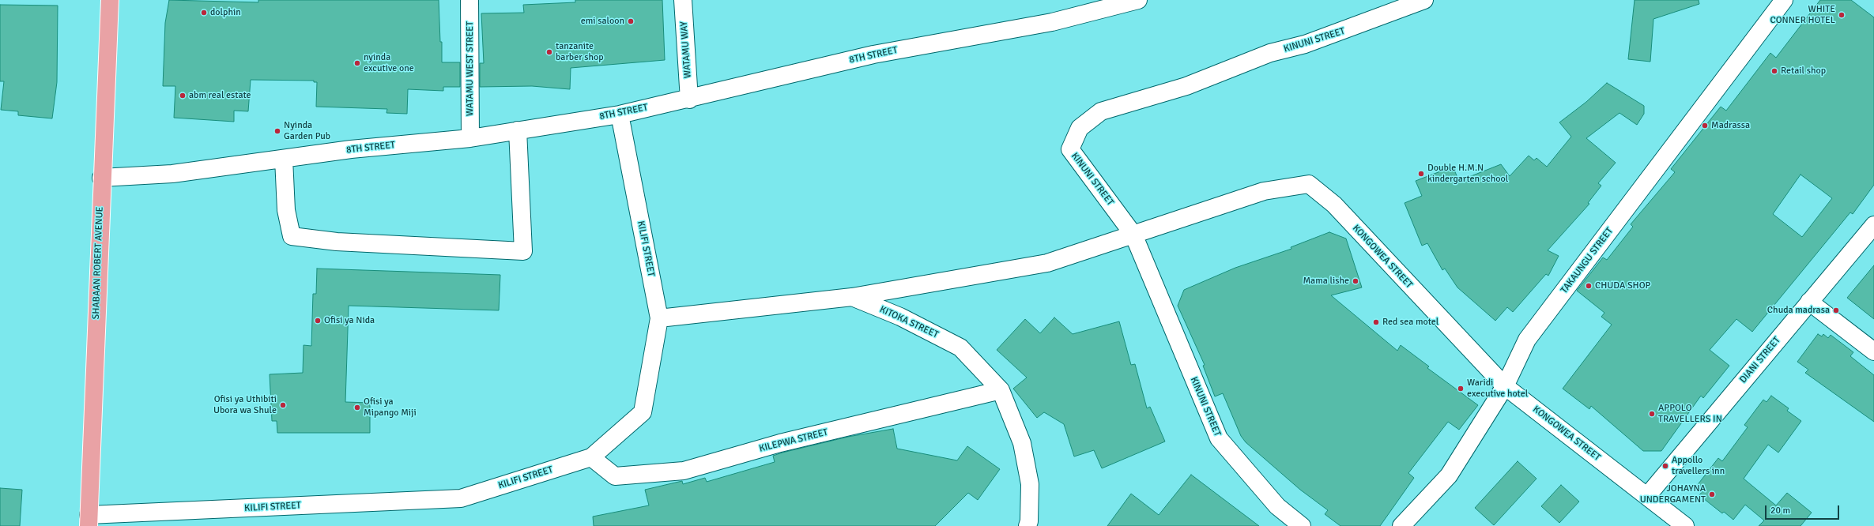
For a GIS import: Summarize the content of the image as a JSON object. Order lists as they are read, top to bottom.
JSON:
{
  "streets": {
    "main road": ["SHABAAN ROBERT AVENUE"],
    "street": [
      "KINUNI STREET",
      "WATAMU WAY",
      "8TH STREET",
      "WATAMU WEST STREET",
      "KILIFI STREET",
      "KONGOWEA STREET",
      "TAKAUNGU STREET",
      "KITOKA STREET",
      "DIANI STREET",
      "KILEPWA STREET"
    ]
  },
  "crossings": [
    ["KINUNI STREET", "KONGOWEA STREET"],
    ["WATAMU WAY", "8TH STREET"],
    ["8TH STREET", "WATAMU WEST STREET"],
    ["8TH STREET", "KILIFI STREET"],
    ["8TH STREET", "SHABAAN ROBERT AVENUE"],
    ["KILIFI STREET", "SHABAAN ROBERT AVENUE"],
    ["KILIFI STREET", "KITOKA STREET"],
    ["KILIFI STREET", "KILEPWA STREET"],
    ["KONGOWEA STREET", "TAKAUNGU STREET"],
    ["KONGOWEA STREET", "DIANI STREET"],
    ["KITOKA STREET", "KILEPWA STREET"]
  ],
  "places": [
    "dolphin",
    "WHITE CONNER HOTEL",
    "emi saloon",
    "tanzanite barber shop",
    "nyinda excutive one",
    "Retail shop",
    "abm real estate",
    "Madrassa",
    "Nyinda Garden Pub",
    "Double H.M.N kindergarten school",
    "Mama lishe",
    "CHUDA SHOP",
    "Chuda madrasa",
    "Ofisi ya Nida",
    "Red sea motel",
    "Waridi executive hotel",
    "Ofisi ya Uthibiti Ubora wa Shule",
    "Ofisi ya Mipango Miji",
    "APPOLO TRAVELLERS IN",
    "Appollo travellers inn",
    "JOHAYNA UNDERGAMENT"
  ],
  "scale_bar": "20 m"
}
